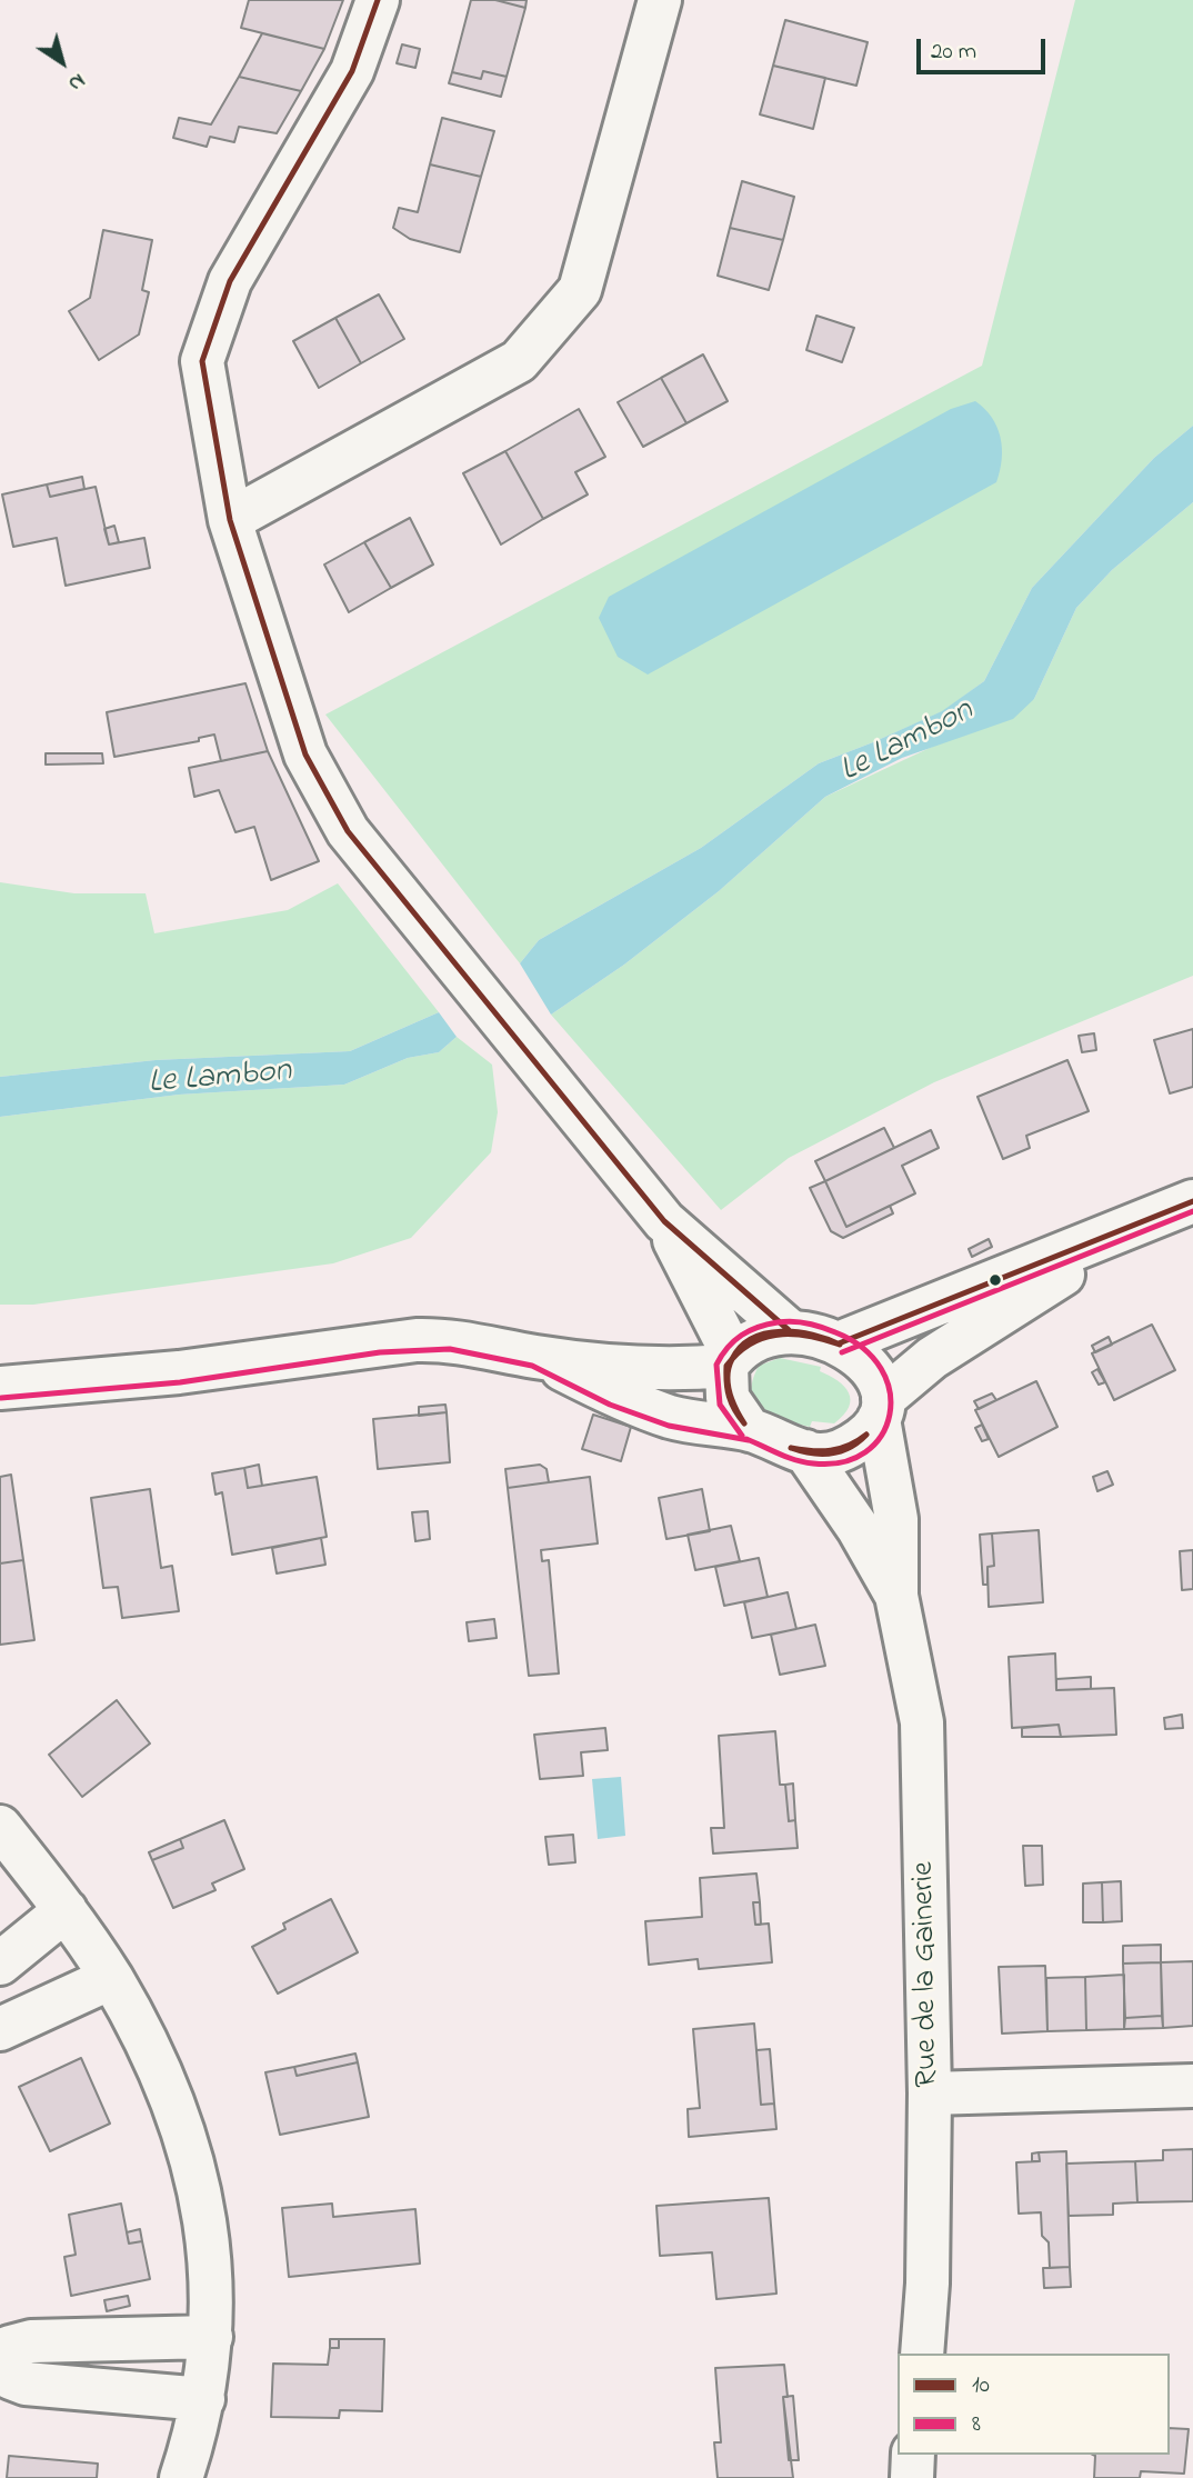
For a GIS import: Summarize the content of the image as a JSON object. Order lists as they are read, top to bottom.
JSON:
{
  "streets": {
    "street": ["Rue de la Gainerie"]
  },
  "water": ["Le Lambon"],
  "lines": ["transit line 10", "transit line 8"],
  "legend": ["10", "8"],
  "scale_bar": "20 m",
  "north": "bottom right"
}
